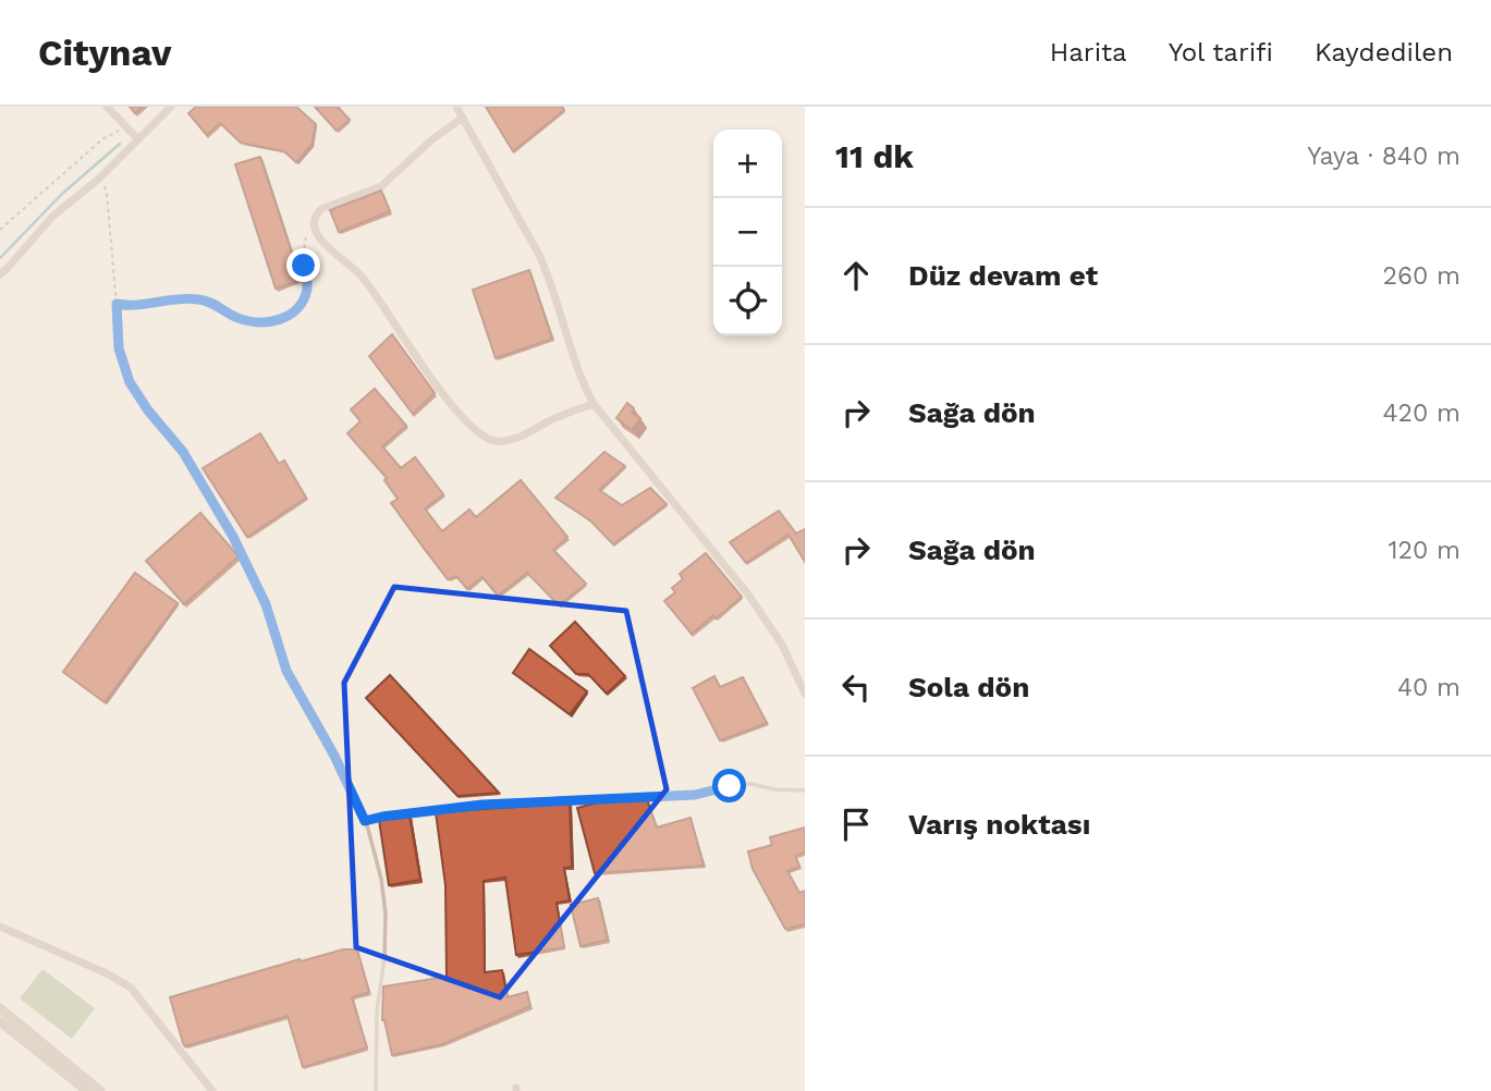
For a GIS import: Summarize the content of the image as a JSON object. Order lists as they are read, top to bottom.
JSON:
{
  "page": {
    "header": "Citynav",
    "nav": ["Harita", "Yol tarifi", "Kaydedilen"],
    "heading": ["11 dk", "Yaya · 840 m"],
    "map_buttons": ["+", "−"],
    "list": [
      ["Düz devam et", "260 m"],
      ["Sağa dön", "420 m"],
      ["Sağa dön", "120 m"],
      ["Sola dön", "40 m"],
      "Varış noktası"
    ]
  }
}
